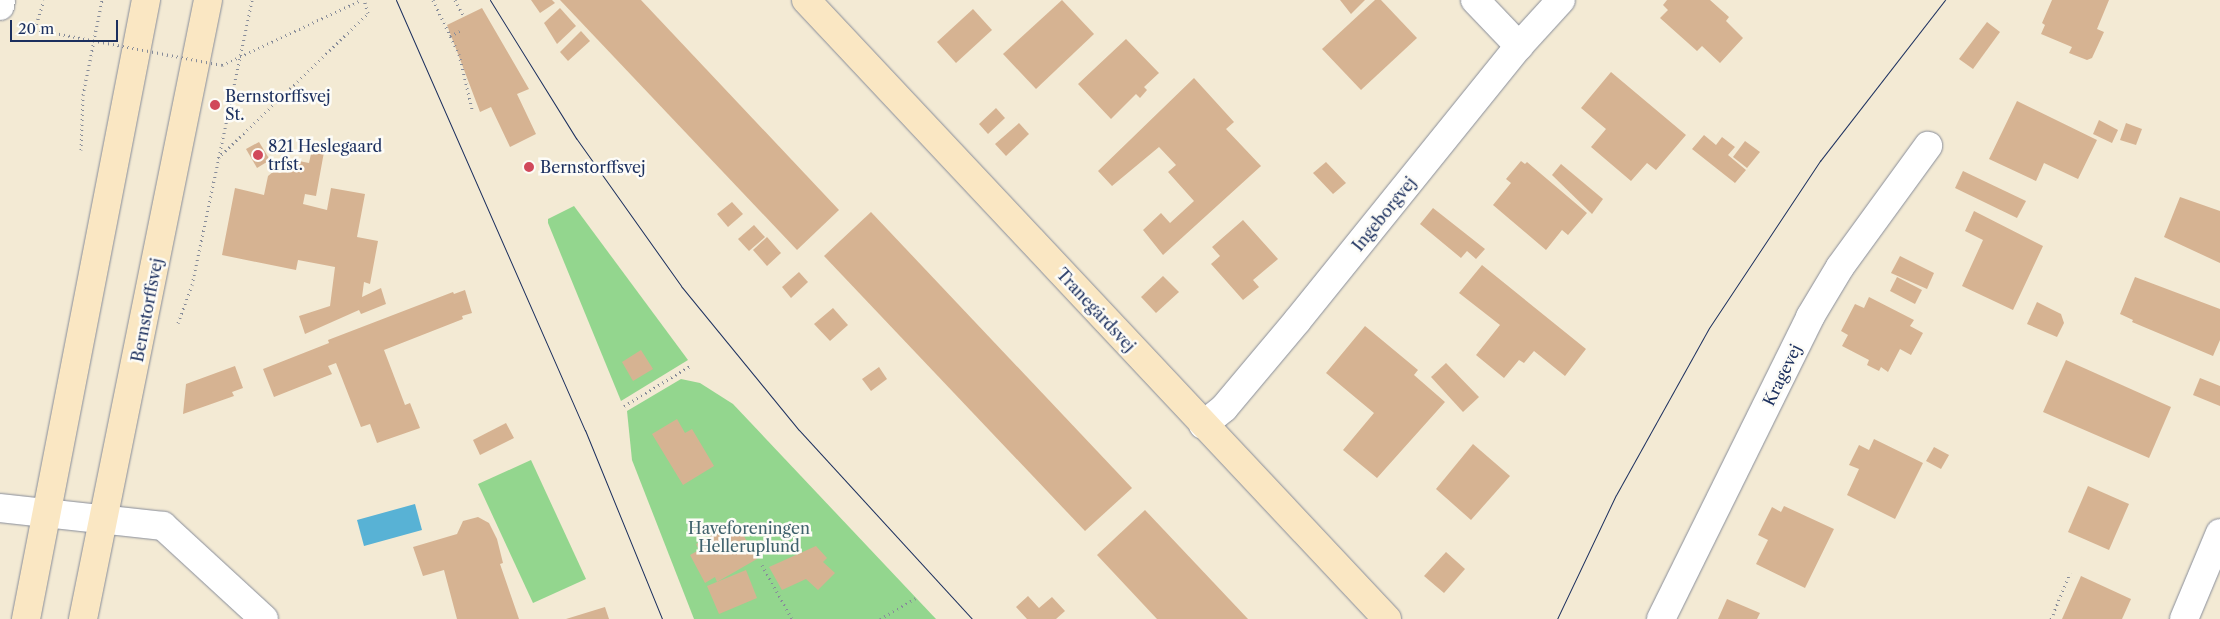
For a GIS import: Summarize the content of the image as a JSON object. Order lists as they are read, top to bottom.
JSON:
{
  "streets": {
    "street": [
      "Ingeborgvej",
      "Bernstorffsvej",
      "Tranegårdsvej",
      "Kragevej"
    ]
  },
  "crossings": [
    ["Ingeborgvej", "Tranegårdsvej"]
  ],
  "parks": ["Haveforeningen Helleruplund"],
  "places": ["Bernstorffsvej St.", "821 Heslegaard trfst.", "Bernstorffsvej"],
  "scale_bar": "20 m"
}
